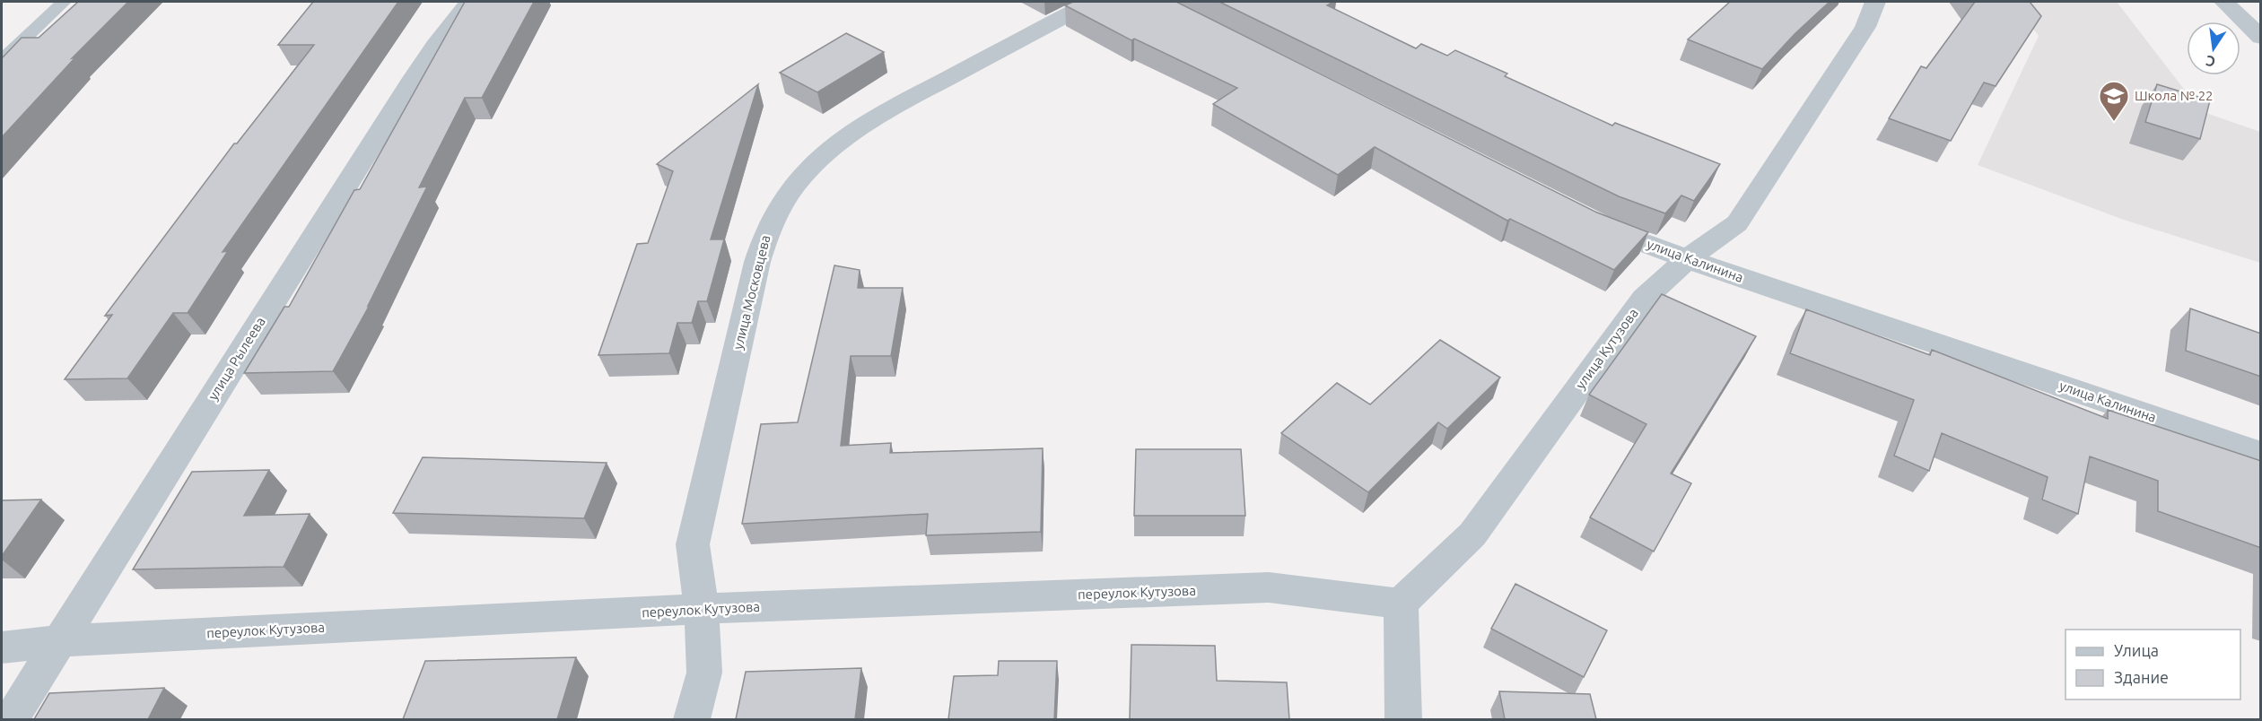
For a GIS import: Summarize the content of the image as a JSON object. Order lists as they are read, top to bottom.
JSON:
{
  "streets": {
    "street": [
      "улица Калинина",
      "улица Московцева",
      "улица Кутузова",
      "улица Рылеева",
      "переулок Кутузова"
    ]
  },
  "crossings": [
    ["улица Калинина", "улица Кутузова"],
    ["улица Московцева", "переулок Кутузова"],
    ["улица Кутузова", "переулок Кутузова"],
    ["улица Рылеева", "переулок Кутузова"]
  ],
  "places": {
    "school or university": ["Школа № 22"]
  },
  "legend": ["Улица", "Здание"],
  "north": "bottom"
}
